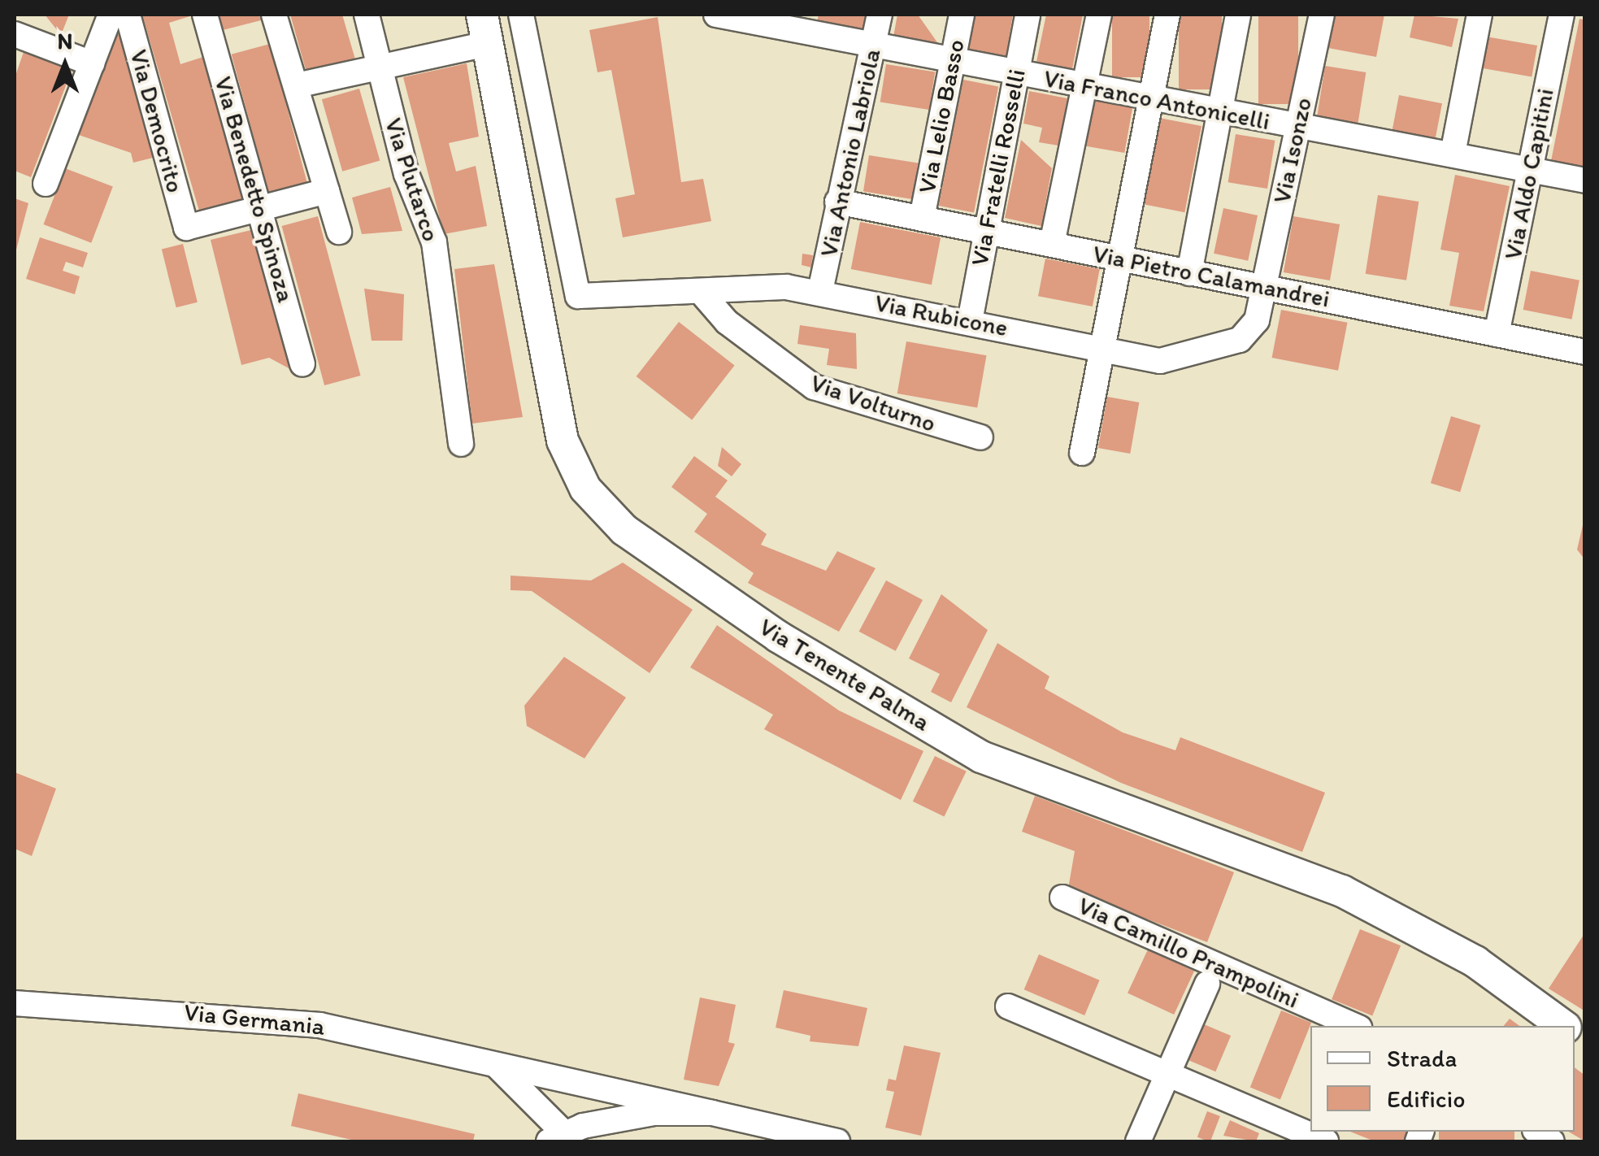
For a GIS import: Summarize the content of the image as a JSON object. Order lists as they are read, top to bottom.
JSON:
{
  "streets": {
    "main road": ["Via Tenente Palma"],
    "street": [
      "Via Franco Antonicelli",
      "Via Lelio Basso",
      "Via Democrito",
      "Via Isonzo",
      "Via Antonio Labriola",
      "Via Fratelli Rosselli",
      "Via Aldo Capitini",
      "Via Plutarco",
      "Via Benedetto Spinoza",
      "Via Pietro Calamandrei",
      "Via Rubicone",
      "Via Volturno",
      "Via Camillo Prampolini",
      "Via Germania"
    ]
  },
  "crossings": [
    ["Via Franco Antonicelli", "Via Lelio Basso"],
    ["Via Franco Antonicelli", "Via Isonzo"],
    ["Via Franco Antonicelli", "Via Antonio Labriola"],
    ["Via Franco Antonicelli", "Via Fratelli Rosselli"],
    ["Via Franco Antonicelli", "Via Aldo Capitini"],
    ["Via Lelio Basso", "Via Pietro Calamandrei"],
    ["Via Democrito", "Via Benedetto Spinoza"],
    ["Via Isonzo", "Via Pietro Calamandrei"],
    ["Via Isonzo", "Via Rubicone"],
    ["Via Antonio Labriola", "Via Pietro Calamandrei"],
    ["Via Antonio Labriola", "Via Rubicone"],
    ["Via Fratelli Rosselli", "Via Pietro Calamandrei"],
    ["Via Fratelli Rosselli", "Via Rubicone"],
    ["Via Aldo Capitini", "Via Pietro Calamandrei"],
    ["Via Pietro Calamandrei", "Via Rubicone"],
    ["Via Rubicone", "Via Volturno"]
  ],
  "legend": ["Strada", "Edificio"],
  "north": "top"
}
